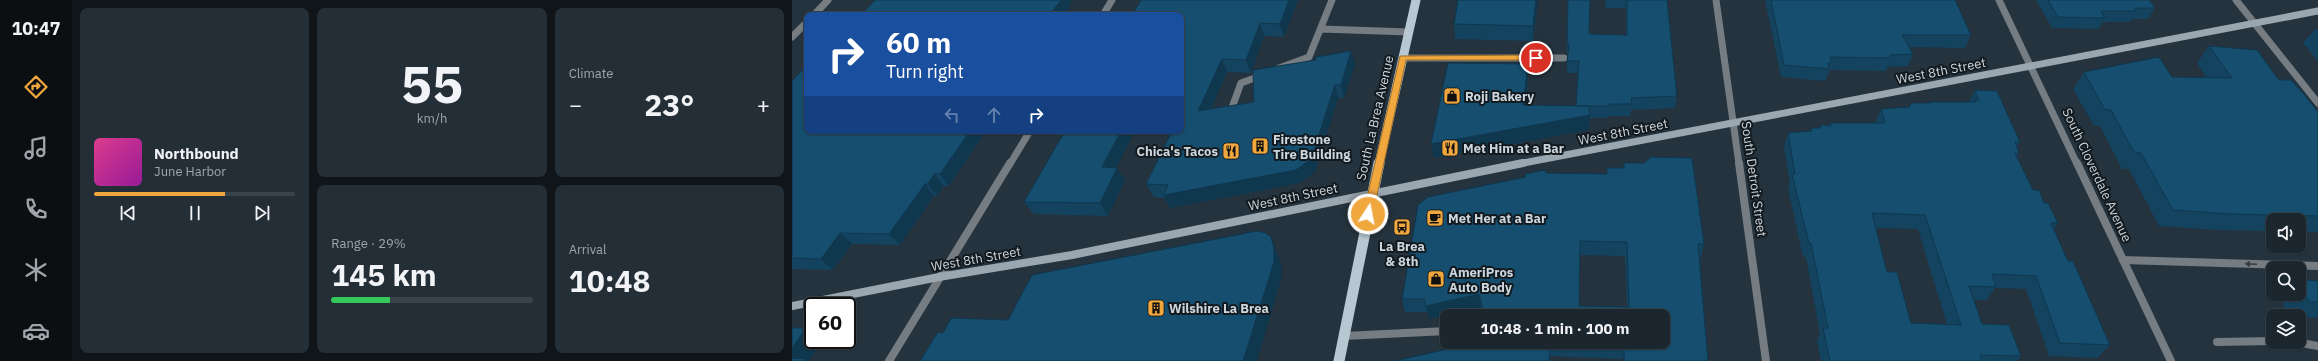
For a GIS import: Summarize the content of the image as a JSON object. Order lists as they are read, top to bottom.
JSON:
{
  "streets": {
    "main road": ["South La Brea Avenue"],
    "street": ["West 8th Street", "South Cloverdale Avenue", "South Detroit Street"]
  },
  "crossings": [
    ["West 8th Street", "South La Brea Avenue"],
    ["West 8th Street", "South Cloverdale Avenue"],
    ["West 8th Street", "South Detroit Street"]
  ],
  "places": {
    "shop": ["Roji Bakery", "AmeriPros Auto Body"],
    "building": ["Firestone Tire Building", "Wilshire La Brea"],
    "restaurant": ["Met Him at a Bar", "Chica's Tacos"],
    "cafe": ["Met Her at a Bar"],
    "bus stop": ["La Brea & 8th"]
  },
  "page": {
    "tabs": "10:47",
    "tile": [
      ["55", "km/h"],
      "Climate",
      ["Range · 29%", "145 km"],
      ["Arrival", "10:48"]
    ],
    "turn": ["60 m", "Turn right"],
    "heat": ["−", "23°", "+"],
    "song": ["Northbound", "June Harbor"],
    "limit": "60",
    "trip": "10:48 · 1 min · 100 m"
  }
}
